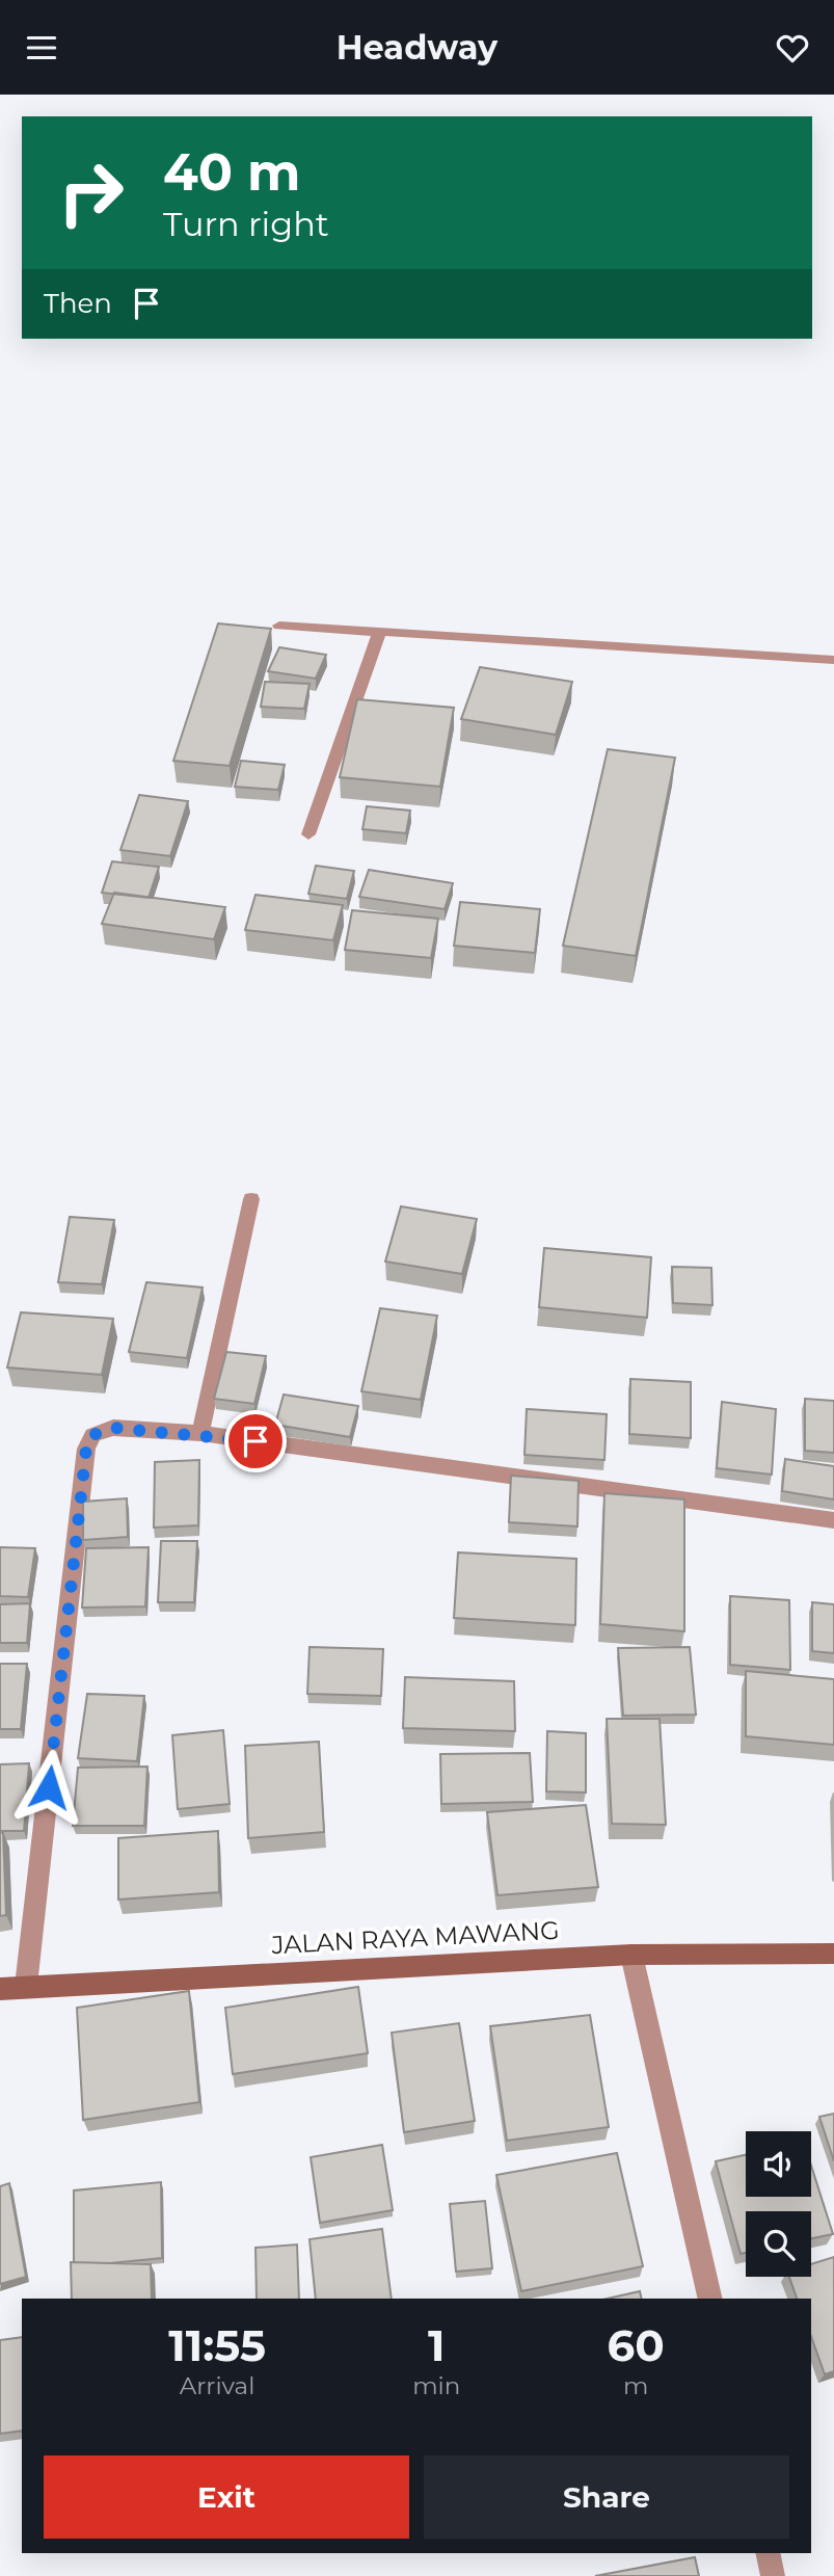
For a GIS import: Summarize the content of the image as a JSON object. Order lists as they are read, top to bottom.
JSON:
{
  "streets": {
    "main road": ["JALAN RAYA MAWANG"]
  },
  "page": {
    "header": "Headway",
    "turn": ["40 m", "Turn right"],
    "then": "Then",
    "eta": [
      "11:55",
      "Arrival",
      "1",
      "min",
      "60",
      "m"
    ],
    "buttons": ["Exit", "Share"]
  }
}
